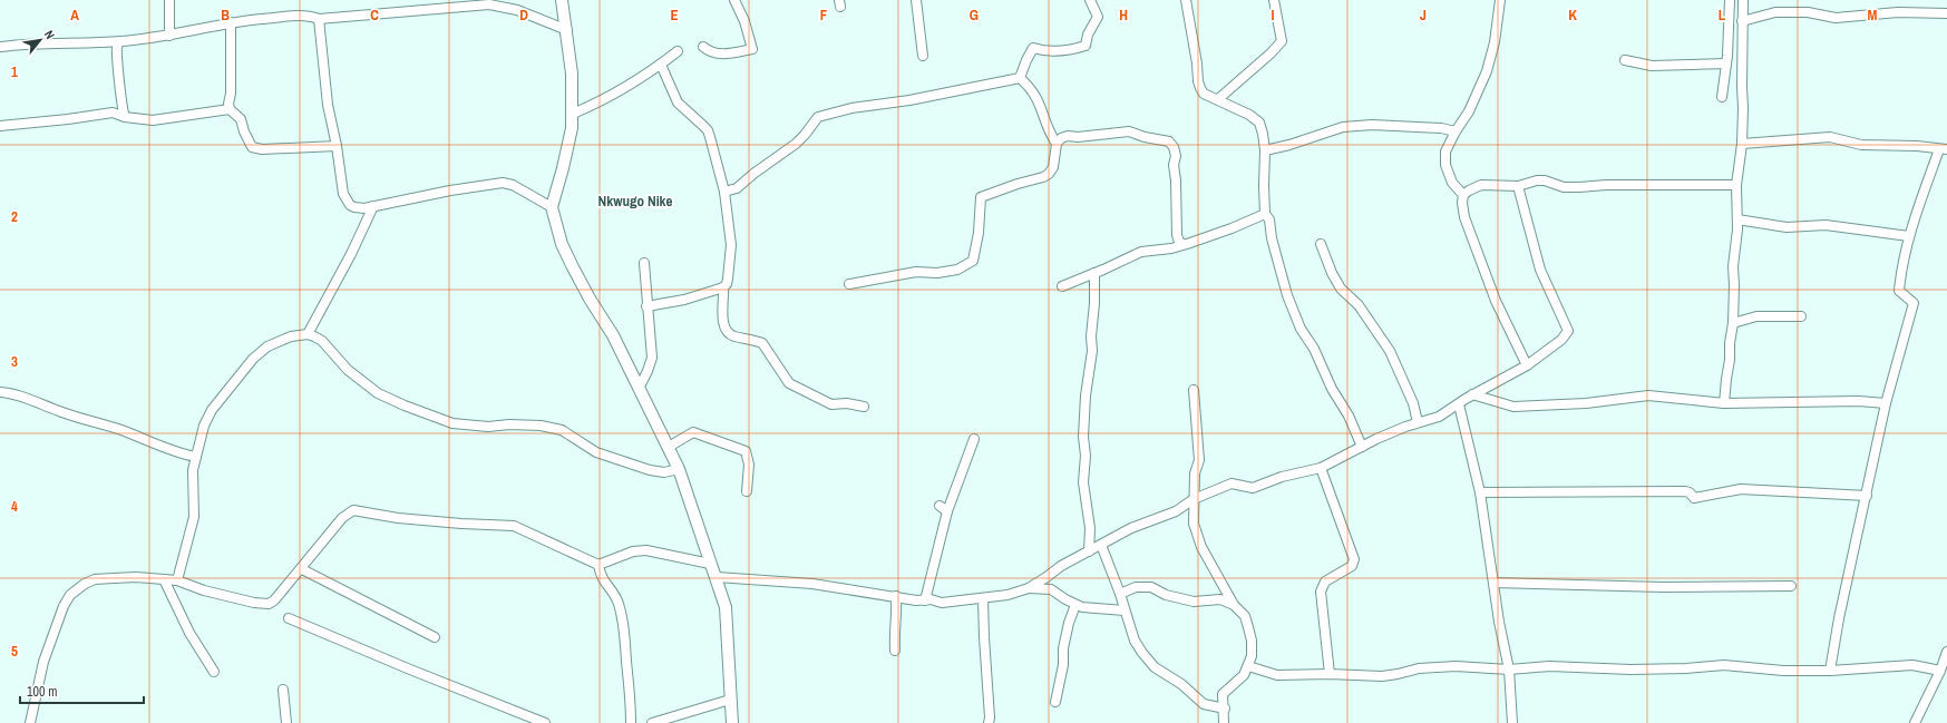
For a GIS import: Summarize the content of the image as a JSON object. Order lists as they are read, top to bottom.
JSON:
{
  "districts": ["Nkwugo Nike"],
  "scale_bar": "100 m",
  "north": "top right",
  "grid": {
    "columns": [
      "A",
      "B",
      "C",
      "D",
      "E",
      "F",
      "G",
      "H",
      "I",
      "J",
      "K",
      "L",
      "M"
    ],
    "rows": [
      "1",
      "2",
      "3",
      "4",
      "5"
    ]
  }
}
